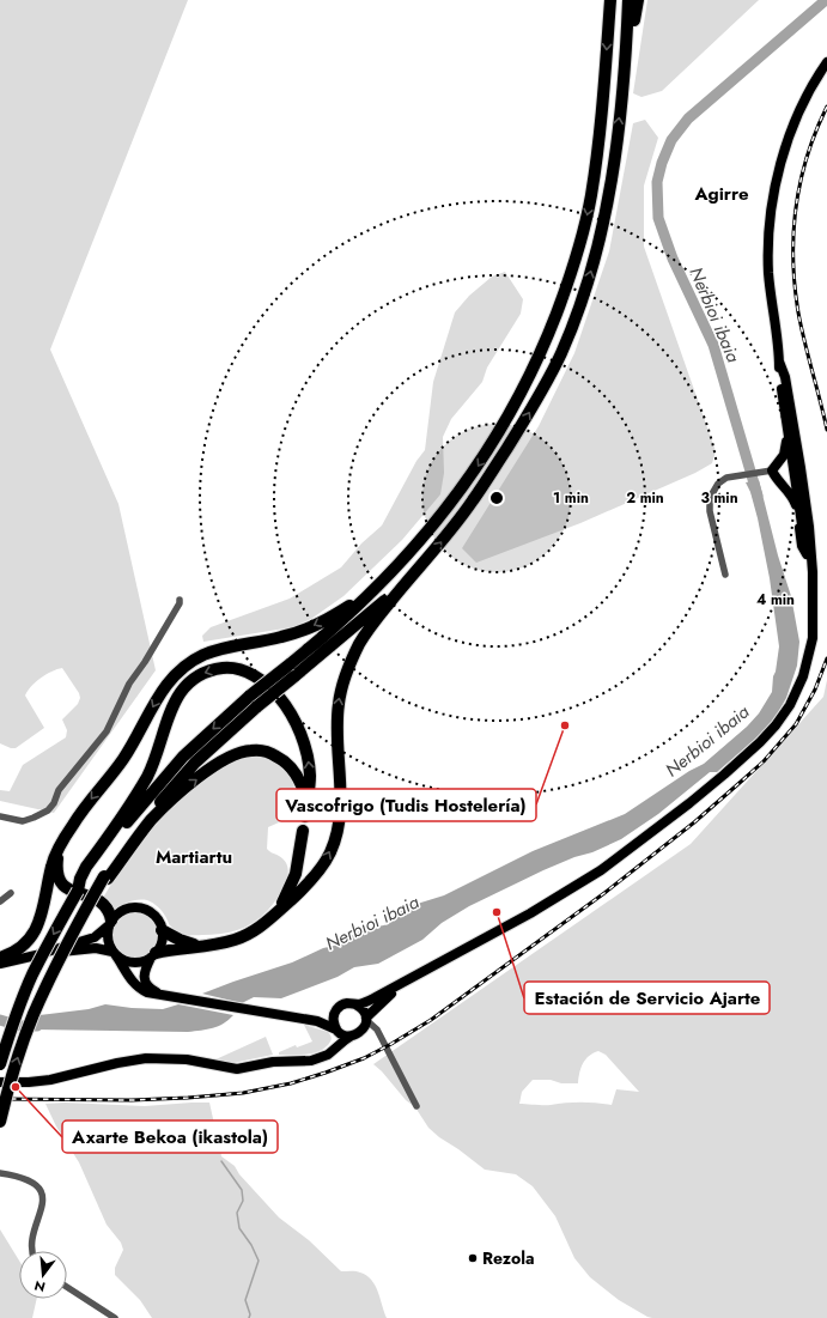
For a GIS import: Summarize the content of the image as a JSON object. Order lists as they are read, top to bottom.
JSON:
{
  "districts": ["Agirre", "Martiartu"],
  "water": ["Nerbioi ibaia"],
  "places": [
    "Vascofrigo (Tudis Hostelería)",
    "Estación de Servicio Ajarte",
    "Axarte Bekoa (ikastola)",
    "Rezola"
  ],
  "north": "bottom",
  "rings": [
    "1 min",
    "2 min",
    "3 min",
    "4 min"
  ]
}
